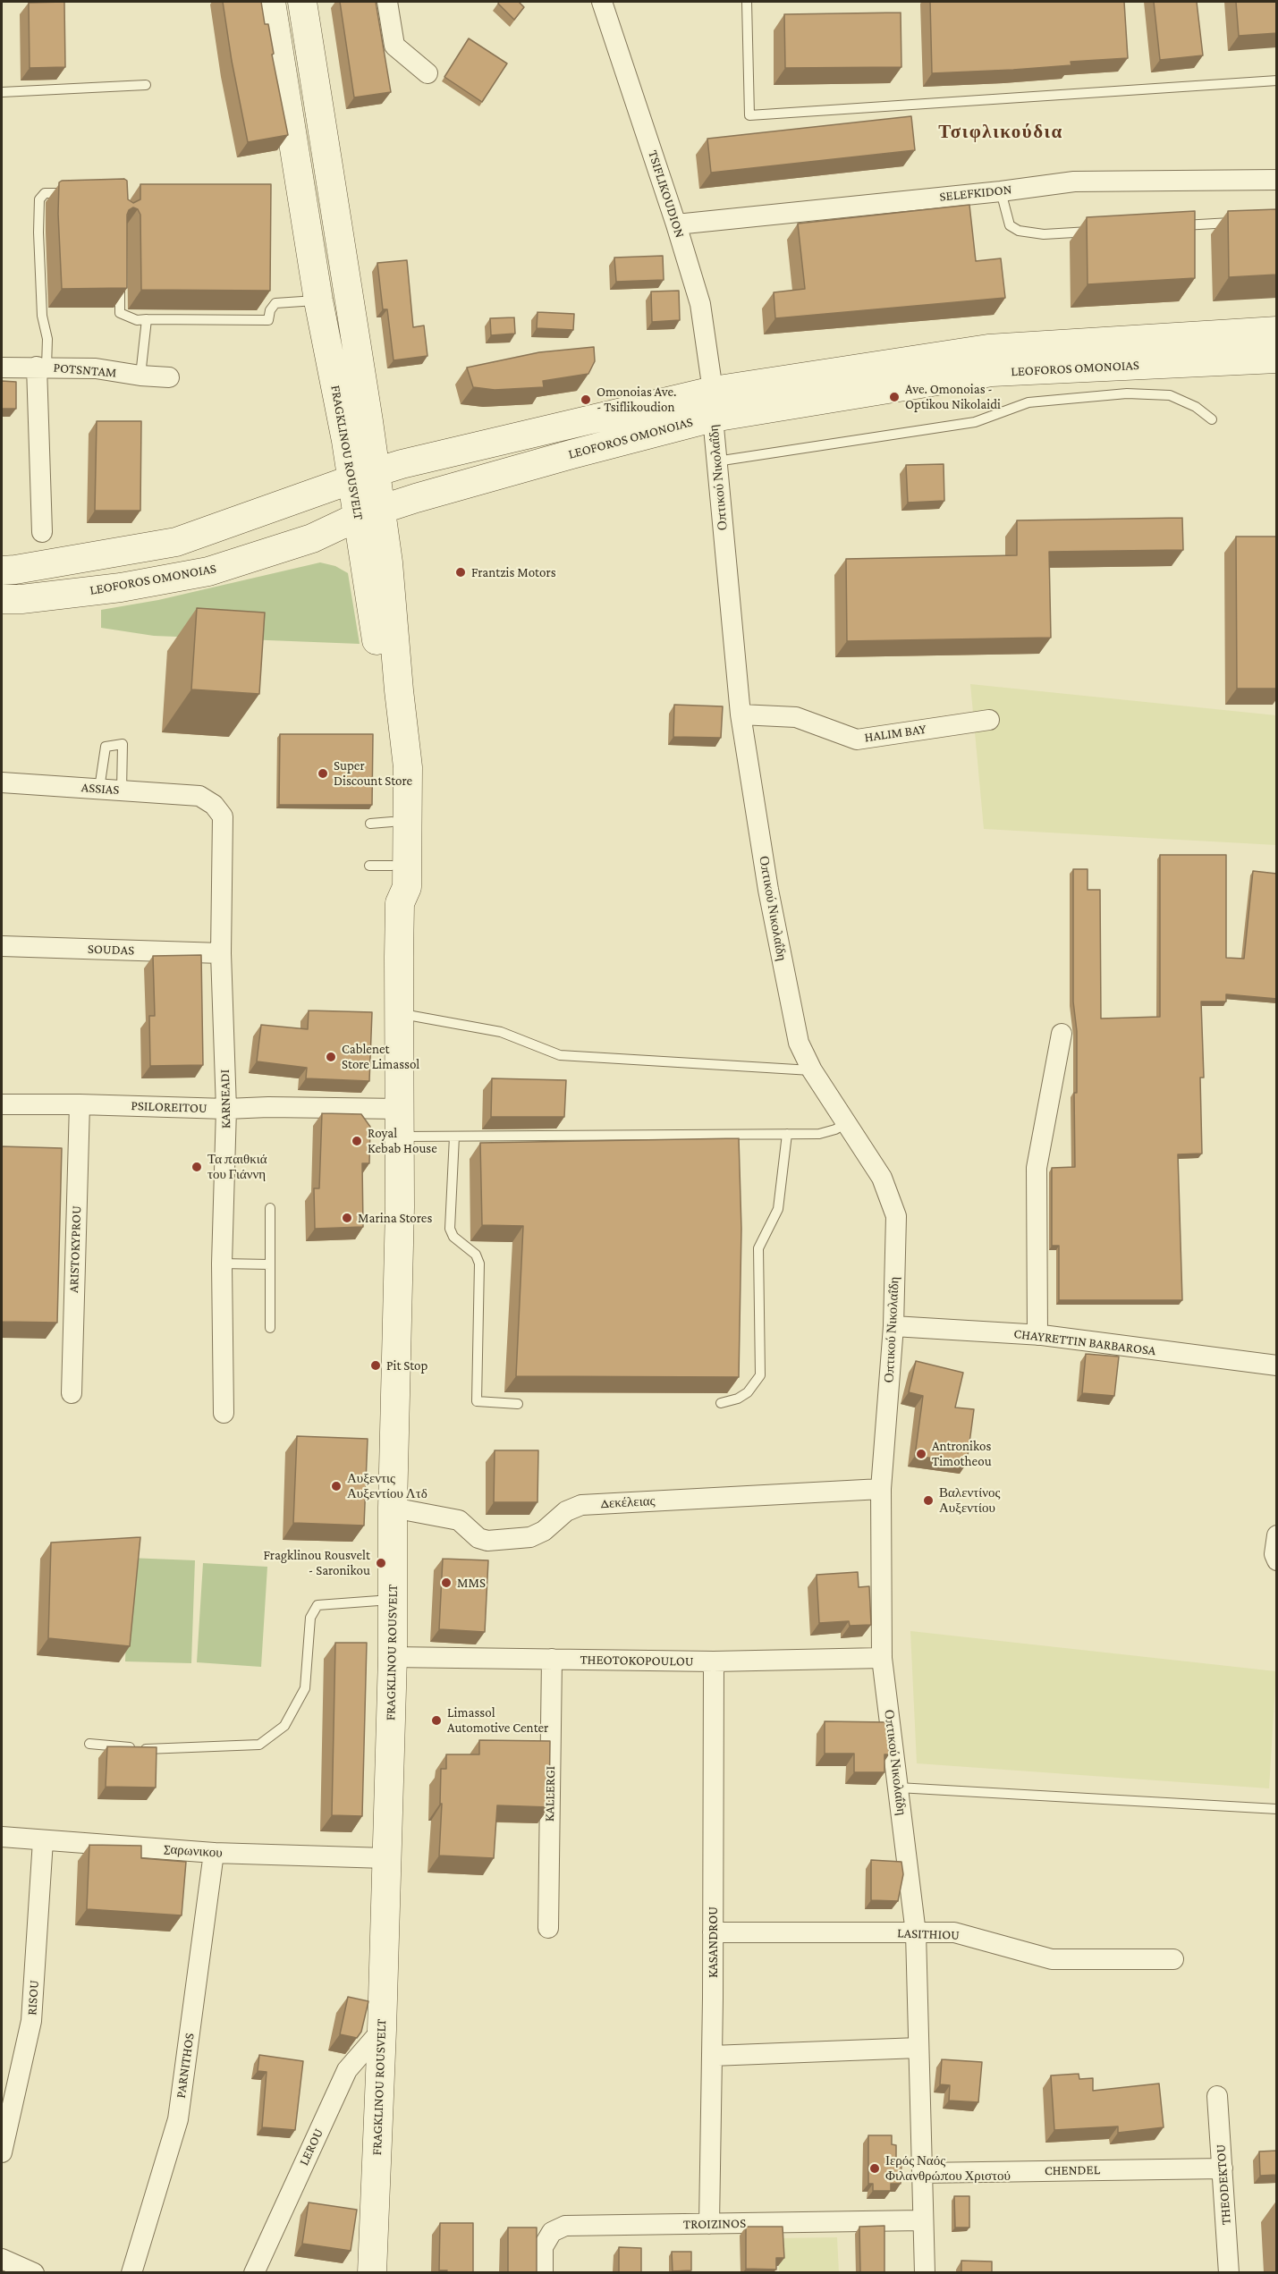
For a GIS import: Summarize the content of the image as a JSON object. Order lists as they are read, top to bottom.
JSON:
{
  "streets": {
    "main road": ["LEOFOROS OMONOIAS", "FRAGKLINOU ROUSVELT"],
    "street": [
      "SELEFKIDON",
      "TSIFLIKOUDION",
      "POTSNTAM",
      "Οπτικού Νικολαΐδη",
      "HALIM BAY",
      "ASSIAS",
      "SOUDAS",
      "KARNEADI",
      "PSILOREITOU",
      "ARISTOKYPROU",
      "CHAYRETTIN BARBAROSA",
      "Δεκέλειας",
      "THEOTOKOPOULOU",
      "KALLERGI",
      "Σαρωνικου",
      "LASITHIOU",
      "KASANDROU",
      "RISOU",
      "PARNITHOS",
      "LEROU",
      "CHENDEL",
      "THEODEKTOU",
      "TROIZINOS"
    ]
  },
  "crossings": [
    ["SELEFKIDON", "TSIFLIKOUDION"],
    ["TSIFLIKOUDION", "LEOFOROS OMONOIAS"],
    ["TSIFLIKOUDION", "Οπτικού Νικολαΐδη"],
    ["LEOFOROS OMONOIAS", "FRAGKLINOU ROUSVELT"],
    ["LEOFOROS OMONOIAS", "Οπτικού Νικολαΐδη"],
    ["FRAGKLINOU ROUSVELT", "PSILOREITOU"],
    ["FRAGKLINOU ROUSVELT", "Δεκέλειας"],
    ["FRAGKLINOU ROUSVELT", "THEOTOKOPOULOU"],
    ["FRAGKLINOU ROUSVELT", "Σαρωνικου"],
    ["FRAGKLINOU ROUSVELT", "LEROU"],
    ["Οπτικού Νικολαΐδη", "HALIM BAY"],
    ["Οπτικού Νικολαΐδη", "CHAYRETTIN BARBAROSA"],
    ["Οπτικού Νικολαΐδη", "Δεκέλειας"],
    ["Οπτικού Νικολαΐδη", "THEOTOKOPOULOU"],
    ["Οπτικού Νικολαΐδη", "LASITHIOU"],
    ["Οπτικού Νικολαΐδη", "CHENDEL"],
    ["Οπτικού Νικολαΐδη", "TROIZINOS"],
    ["ASSIAS", "KARNEADI"],
    ["SOUDAS", "KARNEADI"],
    ["KARNEADI", "PSILOREITOU"],
    ["PSILOREITOU", "ARISTOKYPROU"],
    ["THEOTOKOPOULOU", "KALLERGI"],
    ["THEOTOKOPOULOU", "KASANDROU"],
    ["Σαρωνικου", "RISOU"],
    ["Σαρωνικου", "PARNITHOS"],
    ["LASITHIOU", "KASANDROU"],
    ["KASANDROU", "TROIZINOS"],
    ["CHENDEL", "THEODEKTOU"]
  ],
  "districts": ["Τσιφλικούδια"],
  "places": [
    "Ave. Omonoias - Optikou Nikolaidi",
    "Omonoias Ave. - Tsiflikoudion",
    "Frantzis Motors",
    "Super Discount Store",
    "Cablenet Store Limassol",
    "Royal Kebab House",
    "Τα παιθκιά του Γιάννη",
    "Marina Stores",
    "Pit Stop",
    "Antronikos Timotheou",
    "Αυξεντις Αυξεντίου Λτδ",
    "Βαλεντίνος Αυξεντίου",
    "Fragklinou Rousvelt - Saronikou",
    "MMS",
    "Limassol Automotive Center",
    "Ιερός Ναός Φιλανθρώπου Χριστού"
  ]
}
